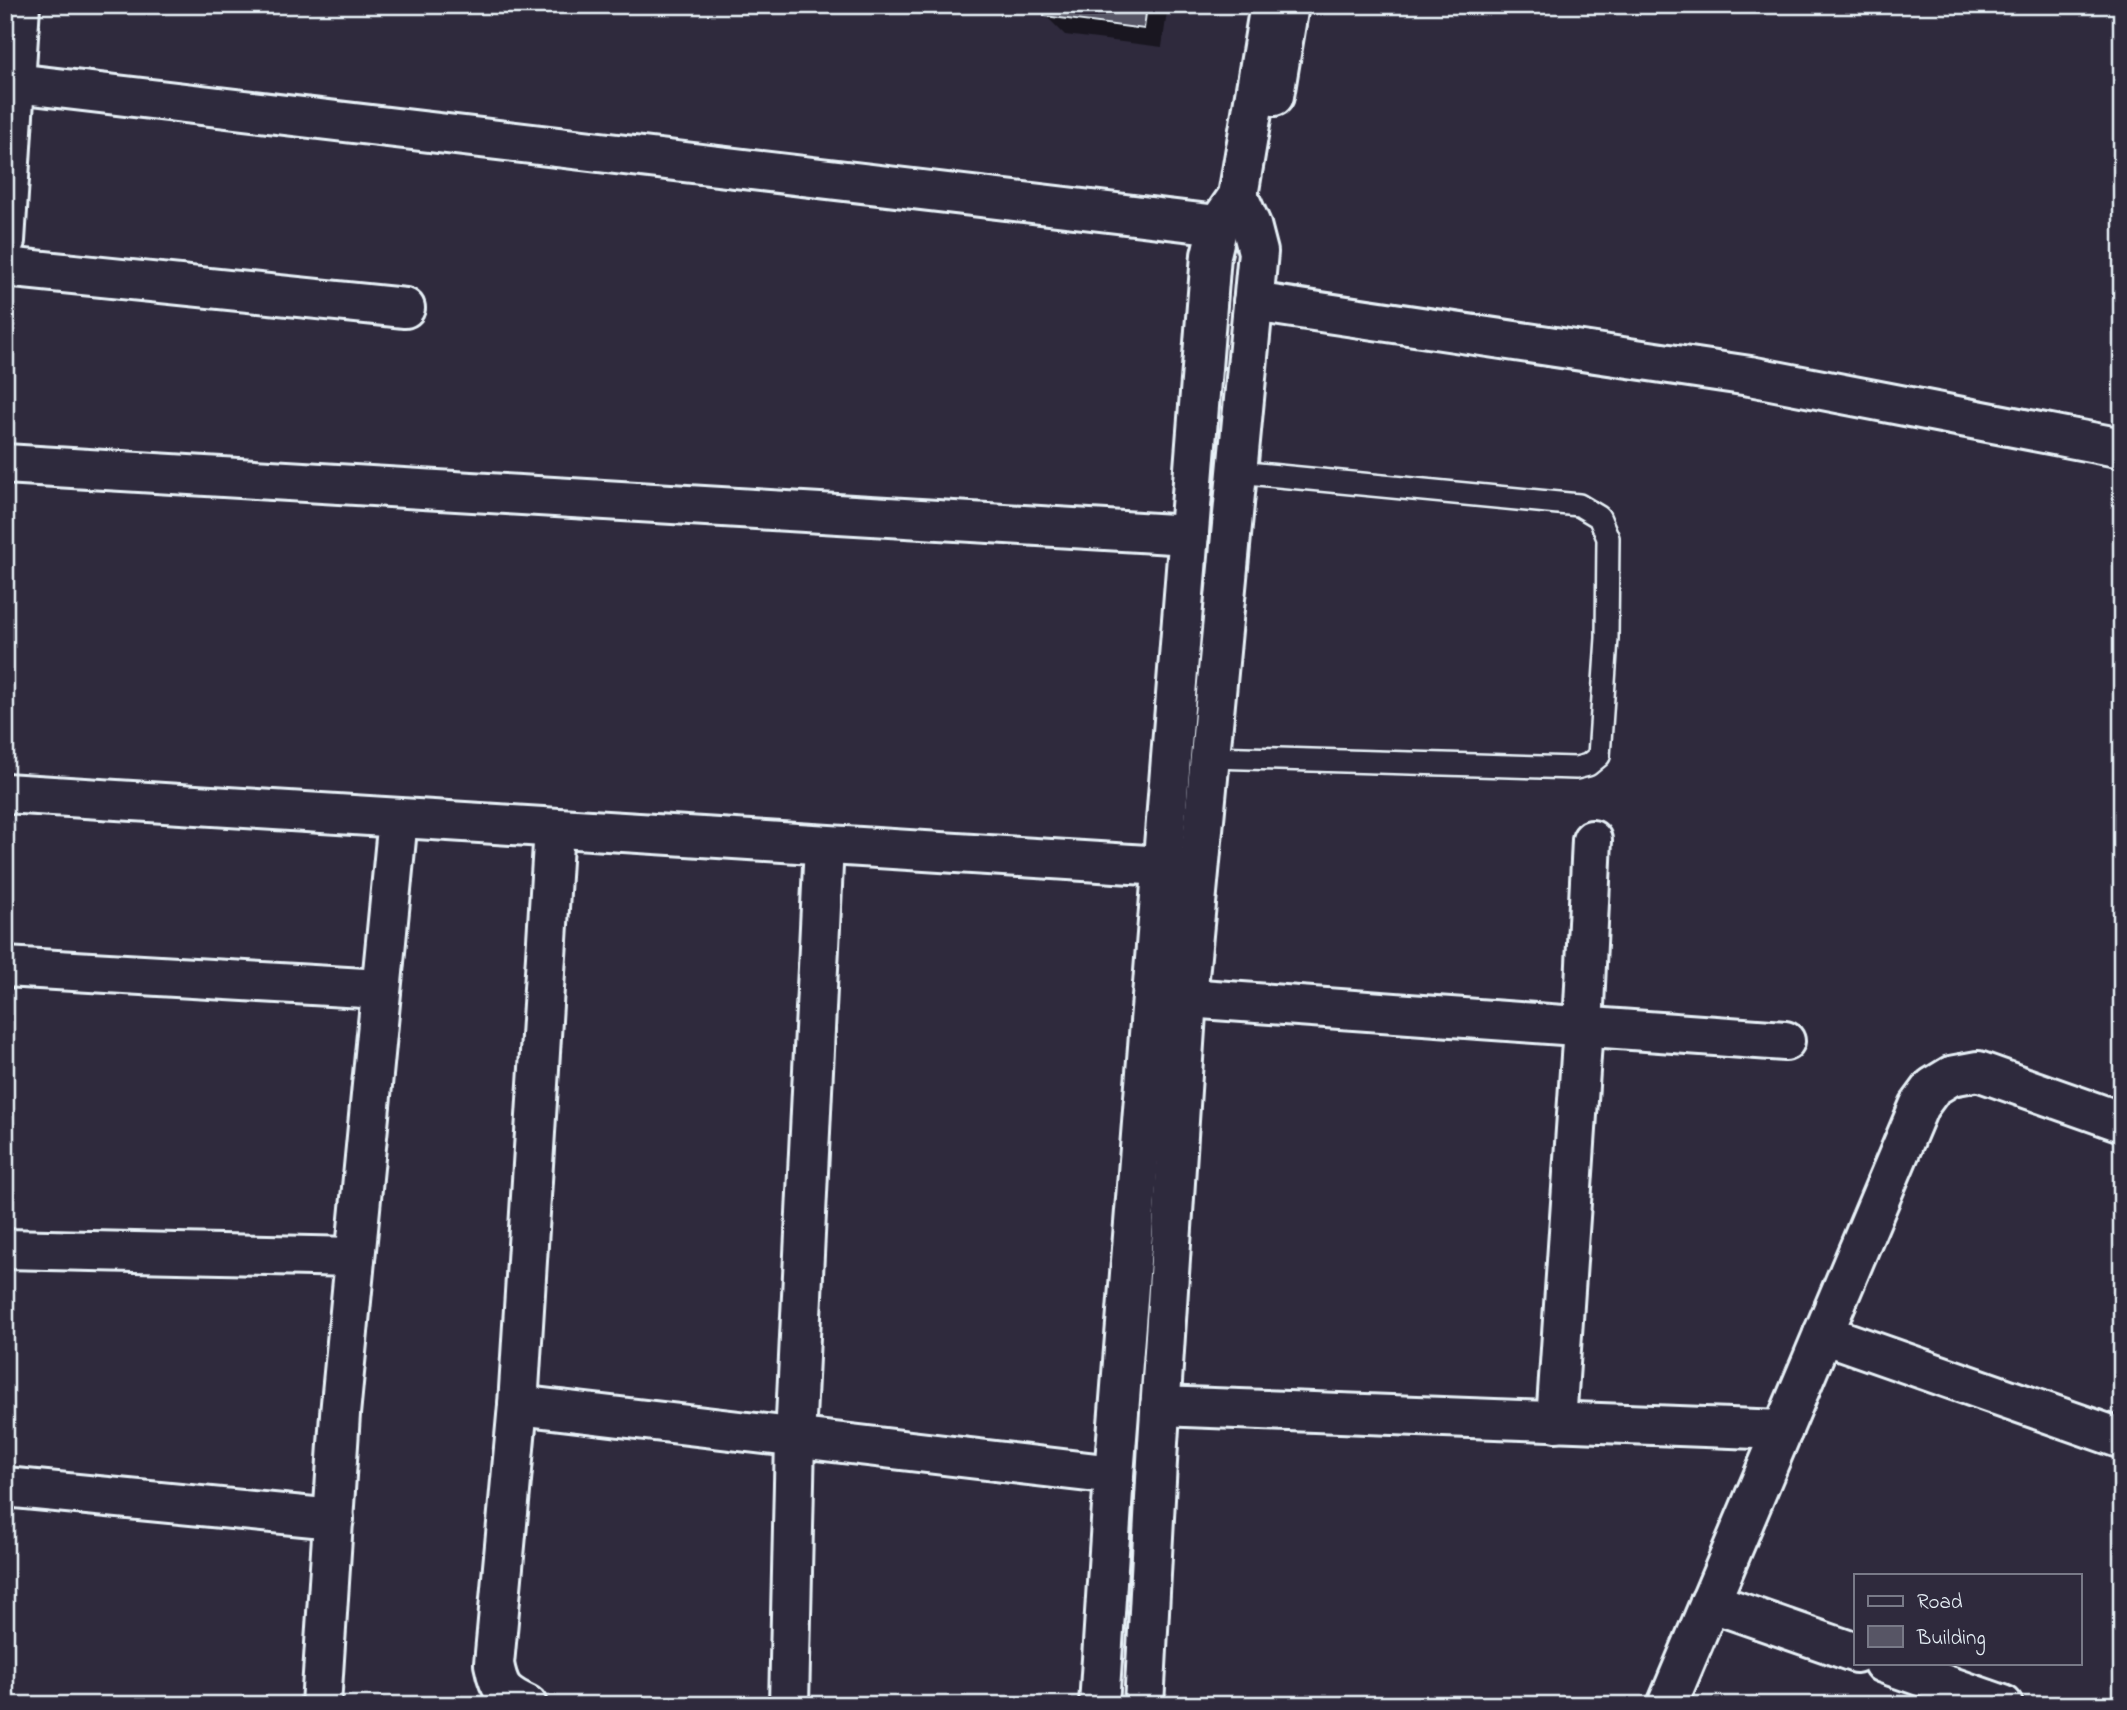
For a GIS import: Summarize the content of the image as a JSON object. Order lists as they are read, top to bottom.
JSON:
{
  "legend": ["Road", "Building"]
}
